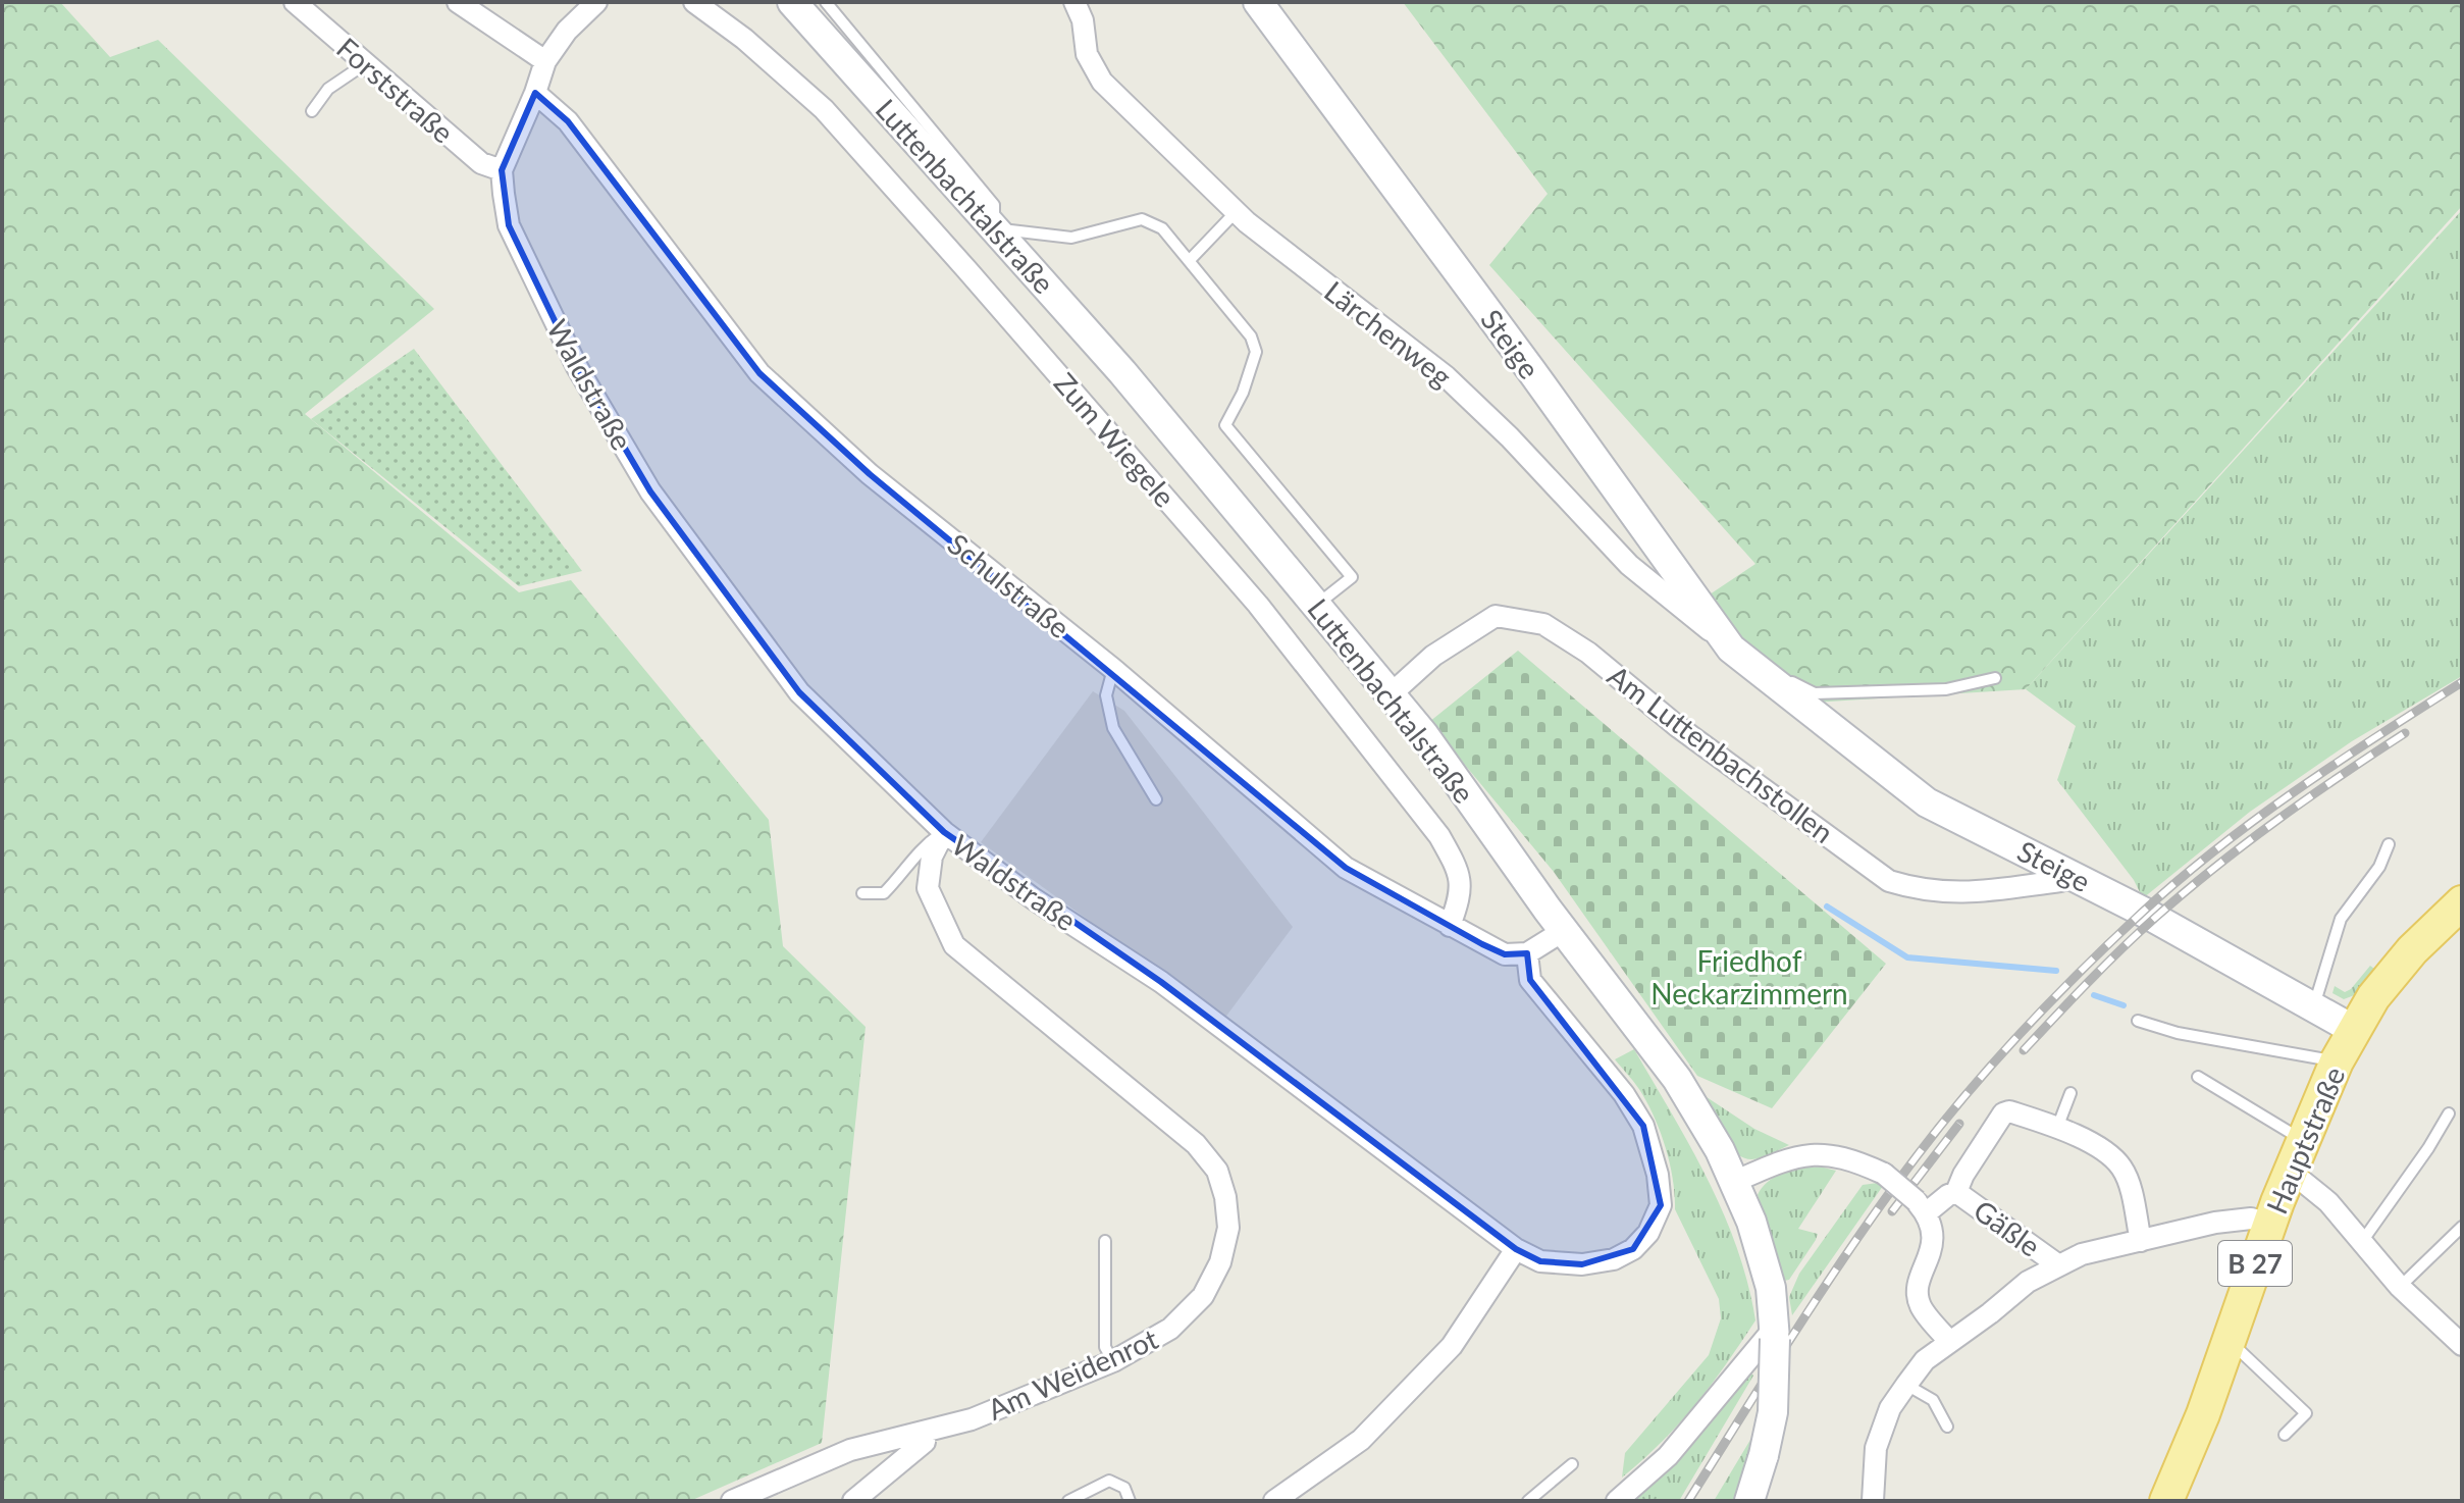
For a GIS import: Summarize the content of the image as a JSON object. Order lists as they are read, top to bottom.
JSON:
{
  "streets": {
    "main road": ["Hauptstraße", "B 27"],
    "street": [
      "Forststraße",
      "Luttenbachtalstraße",
      "Lärchenweg",
      "Steige",
      "Waldstraße",
      "Zum Wiegele",
      "Schulstraße",
      "Am Luttenbachstollen",
      "Gäßle",
      "Am Weidenrot"
    ]
  },
  "crossings": [
    ["Forststraße", "Waldstraße"],
    ["Luttenbachtalstraße", "Am Luttenbachstollen"],
    ["Lärchenweg", "Steige"],
    ["Steige", "Am Luttenbachstollen"],
    ["Steige", "Hauptstraße"],
    ["Waldstraße", "Schulstraße"],
    ["Waldstraße", "Am Weidenrot"],
    ["Zum Wiegele", "Schulstraße"]
  ],
  "parks": ["Friedhof Neckarzimmern"]
}
